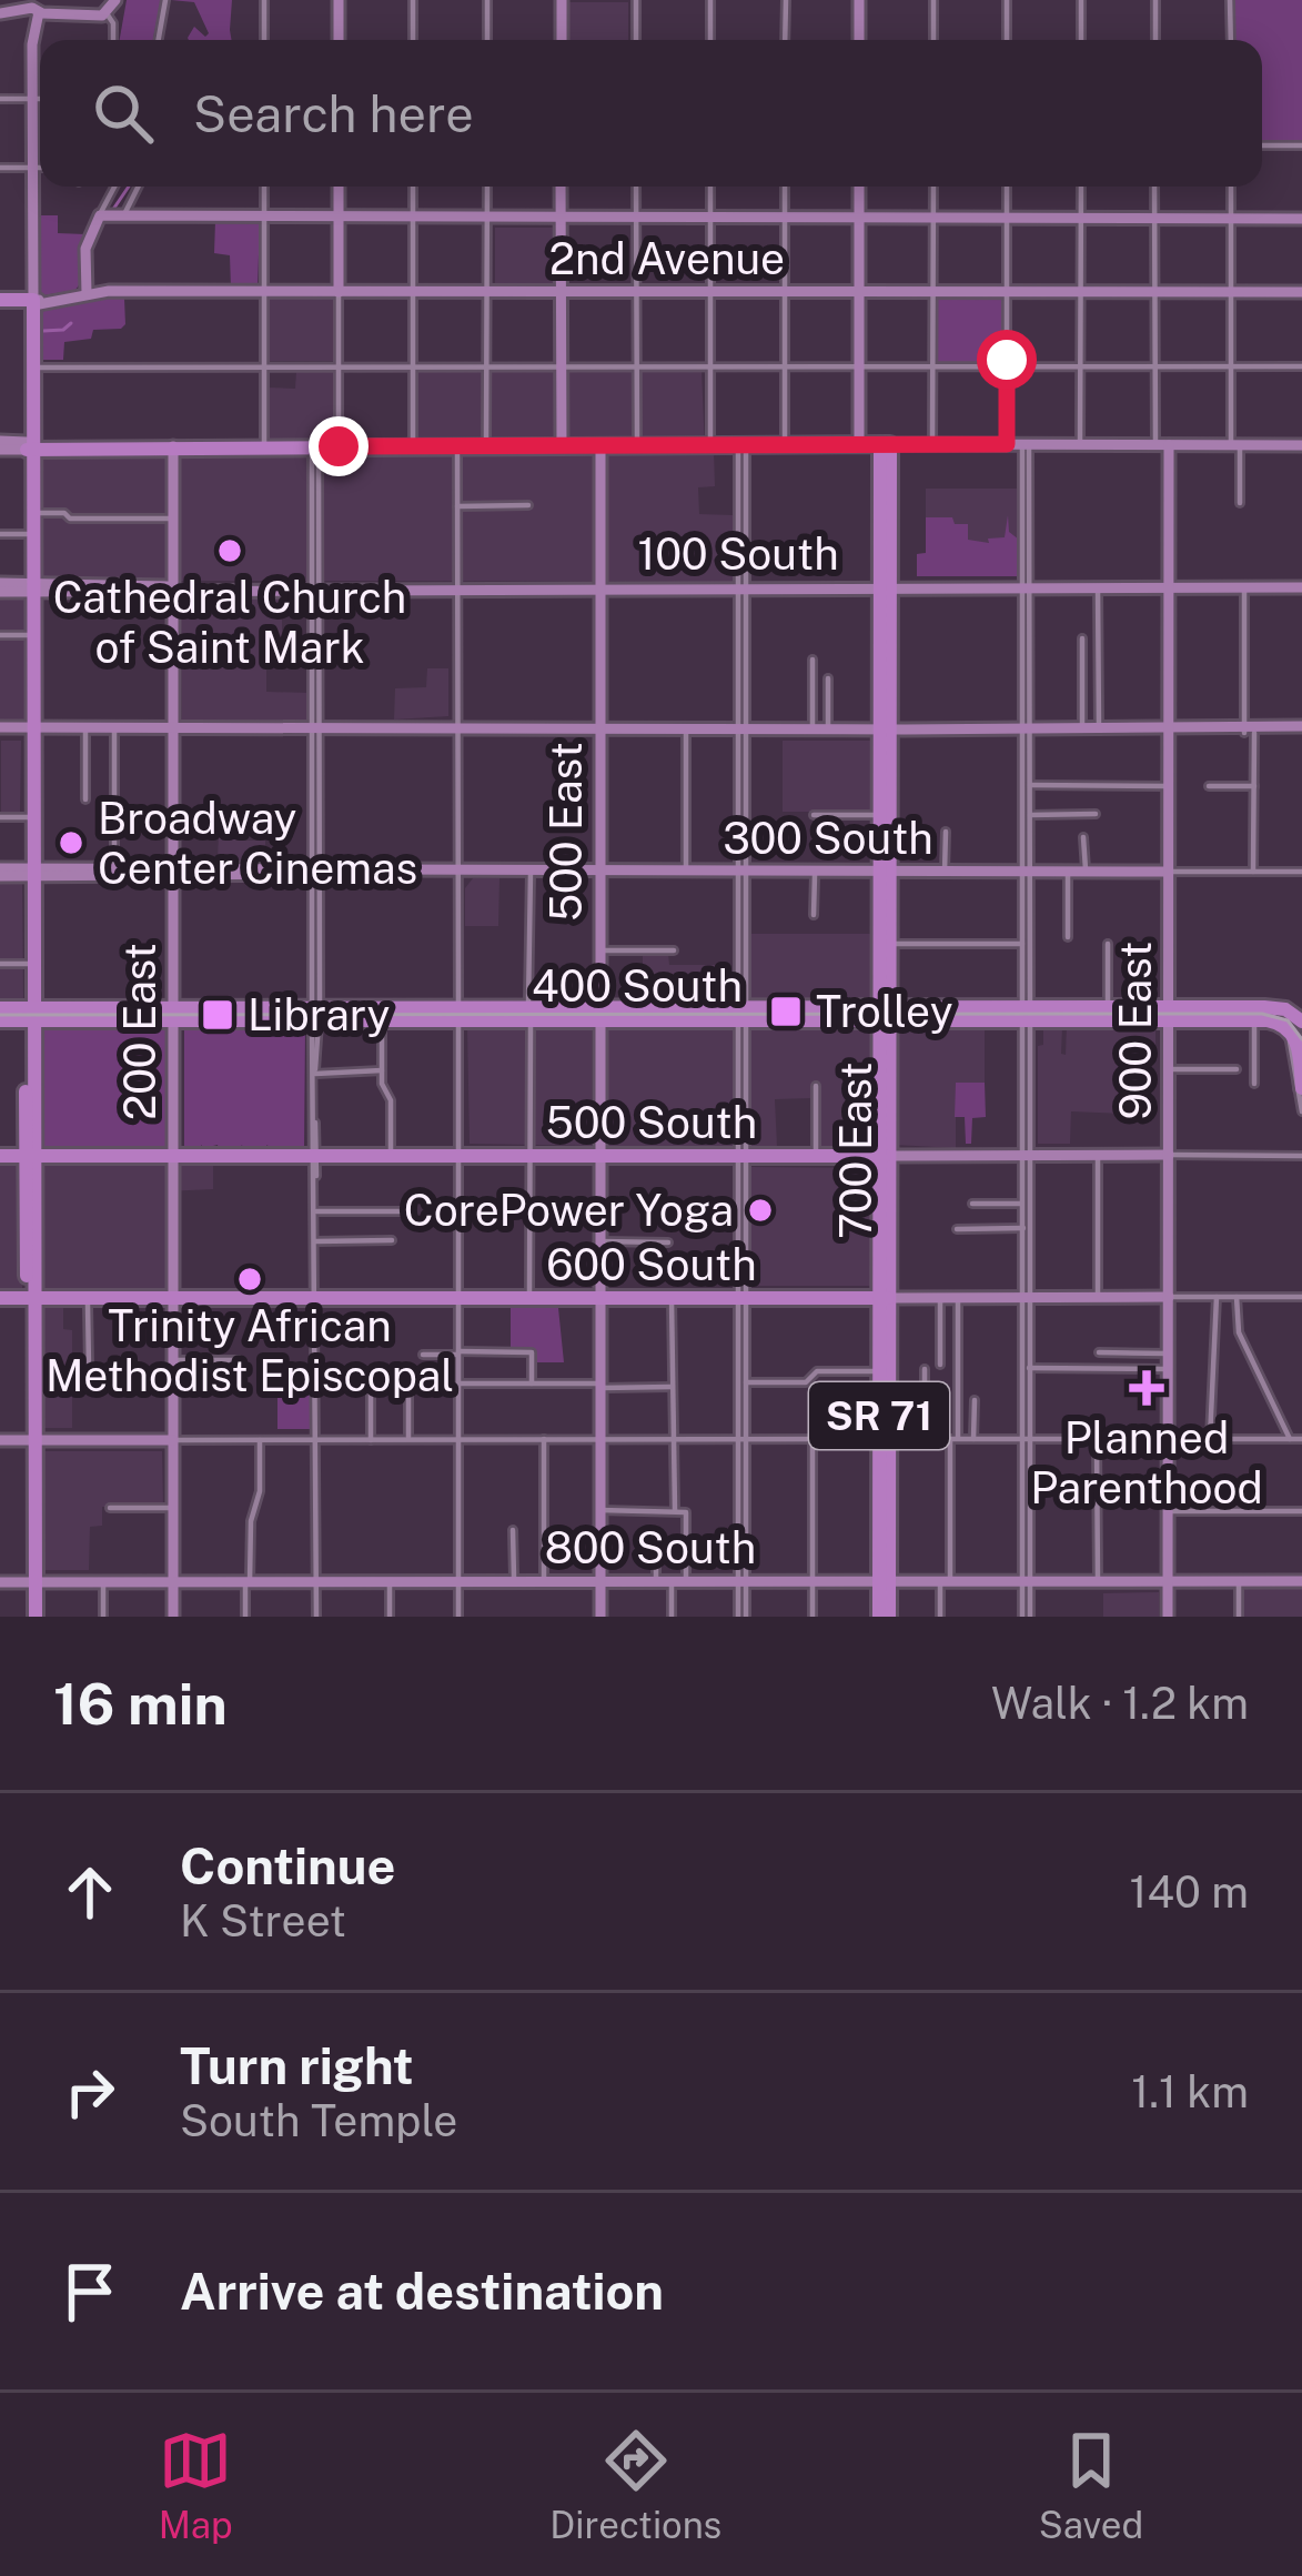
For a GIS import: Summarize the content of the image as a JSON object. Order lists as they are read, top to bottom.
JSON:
{
  "streets": {
    "main road": [
      "400 South",
      "500 South",
      "700 East",
      "600 South",
      "SR 71"
    ],
    "street": [
      "2nd Avenue",
      "100 South",
      "500 East",
      "300 South",
      "900 East",
      "200 East",
      "800 South"
    ]
  },
  "crossings": [
    ["100 South", "500 East"],
    ["100 South", "900 East"],
    ["100 South", "200 East"],
    ["100 South", "700 East"],
    ["500 East", "300 South"],
    ["500 East", "400 South"],
    ["500 East", "500 South"],
    ["500 East", "600 South"],
    ["500 East", "800 South"],
    ["300 South", "900 East"],
    ["300 South", "200 East"],
    ["300 South", "700 East"],
    ["400 South", "900 East"],
    ["400 South", "200 East"],
    ["400 South", "700 East"],
    ["900 East", "500 South"],
    ["900 East", "600 South"],
    ["900 East", "800 South"],
    ["200 East", "500 South"],
    ["200 East", "600 South"],
    ["200 East", "800 South"],
    ["500 South", "700 East"],
    ["700 East", "600 South"],
    ["700 East", "800 South"]
  ],
  "places": {
    "other": [
      "Cathedral Church of Saint Mark",
      "Broadway Center Cinemas",
      "CorePower Yoga",
      "Trinity African Methodist Episcopal"
    ],
    "transit": ["Trolley", "Library"],
    "health": ["Planned Parenthood"]
  },
  "page": {
    "search": "Search here",
    "heading": ["16 min", "Walk · 1.2 km"],
    "list": [
      ["Continue", "K Street", "140 m"],
      ["Turn right", "South Temple", "1.1 km"],
      "Arrive at destination"
    ],
    "nav": ["Map", "Directions", "Saved"]
  }
}
